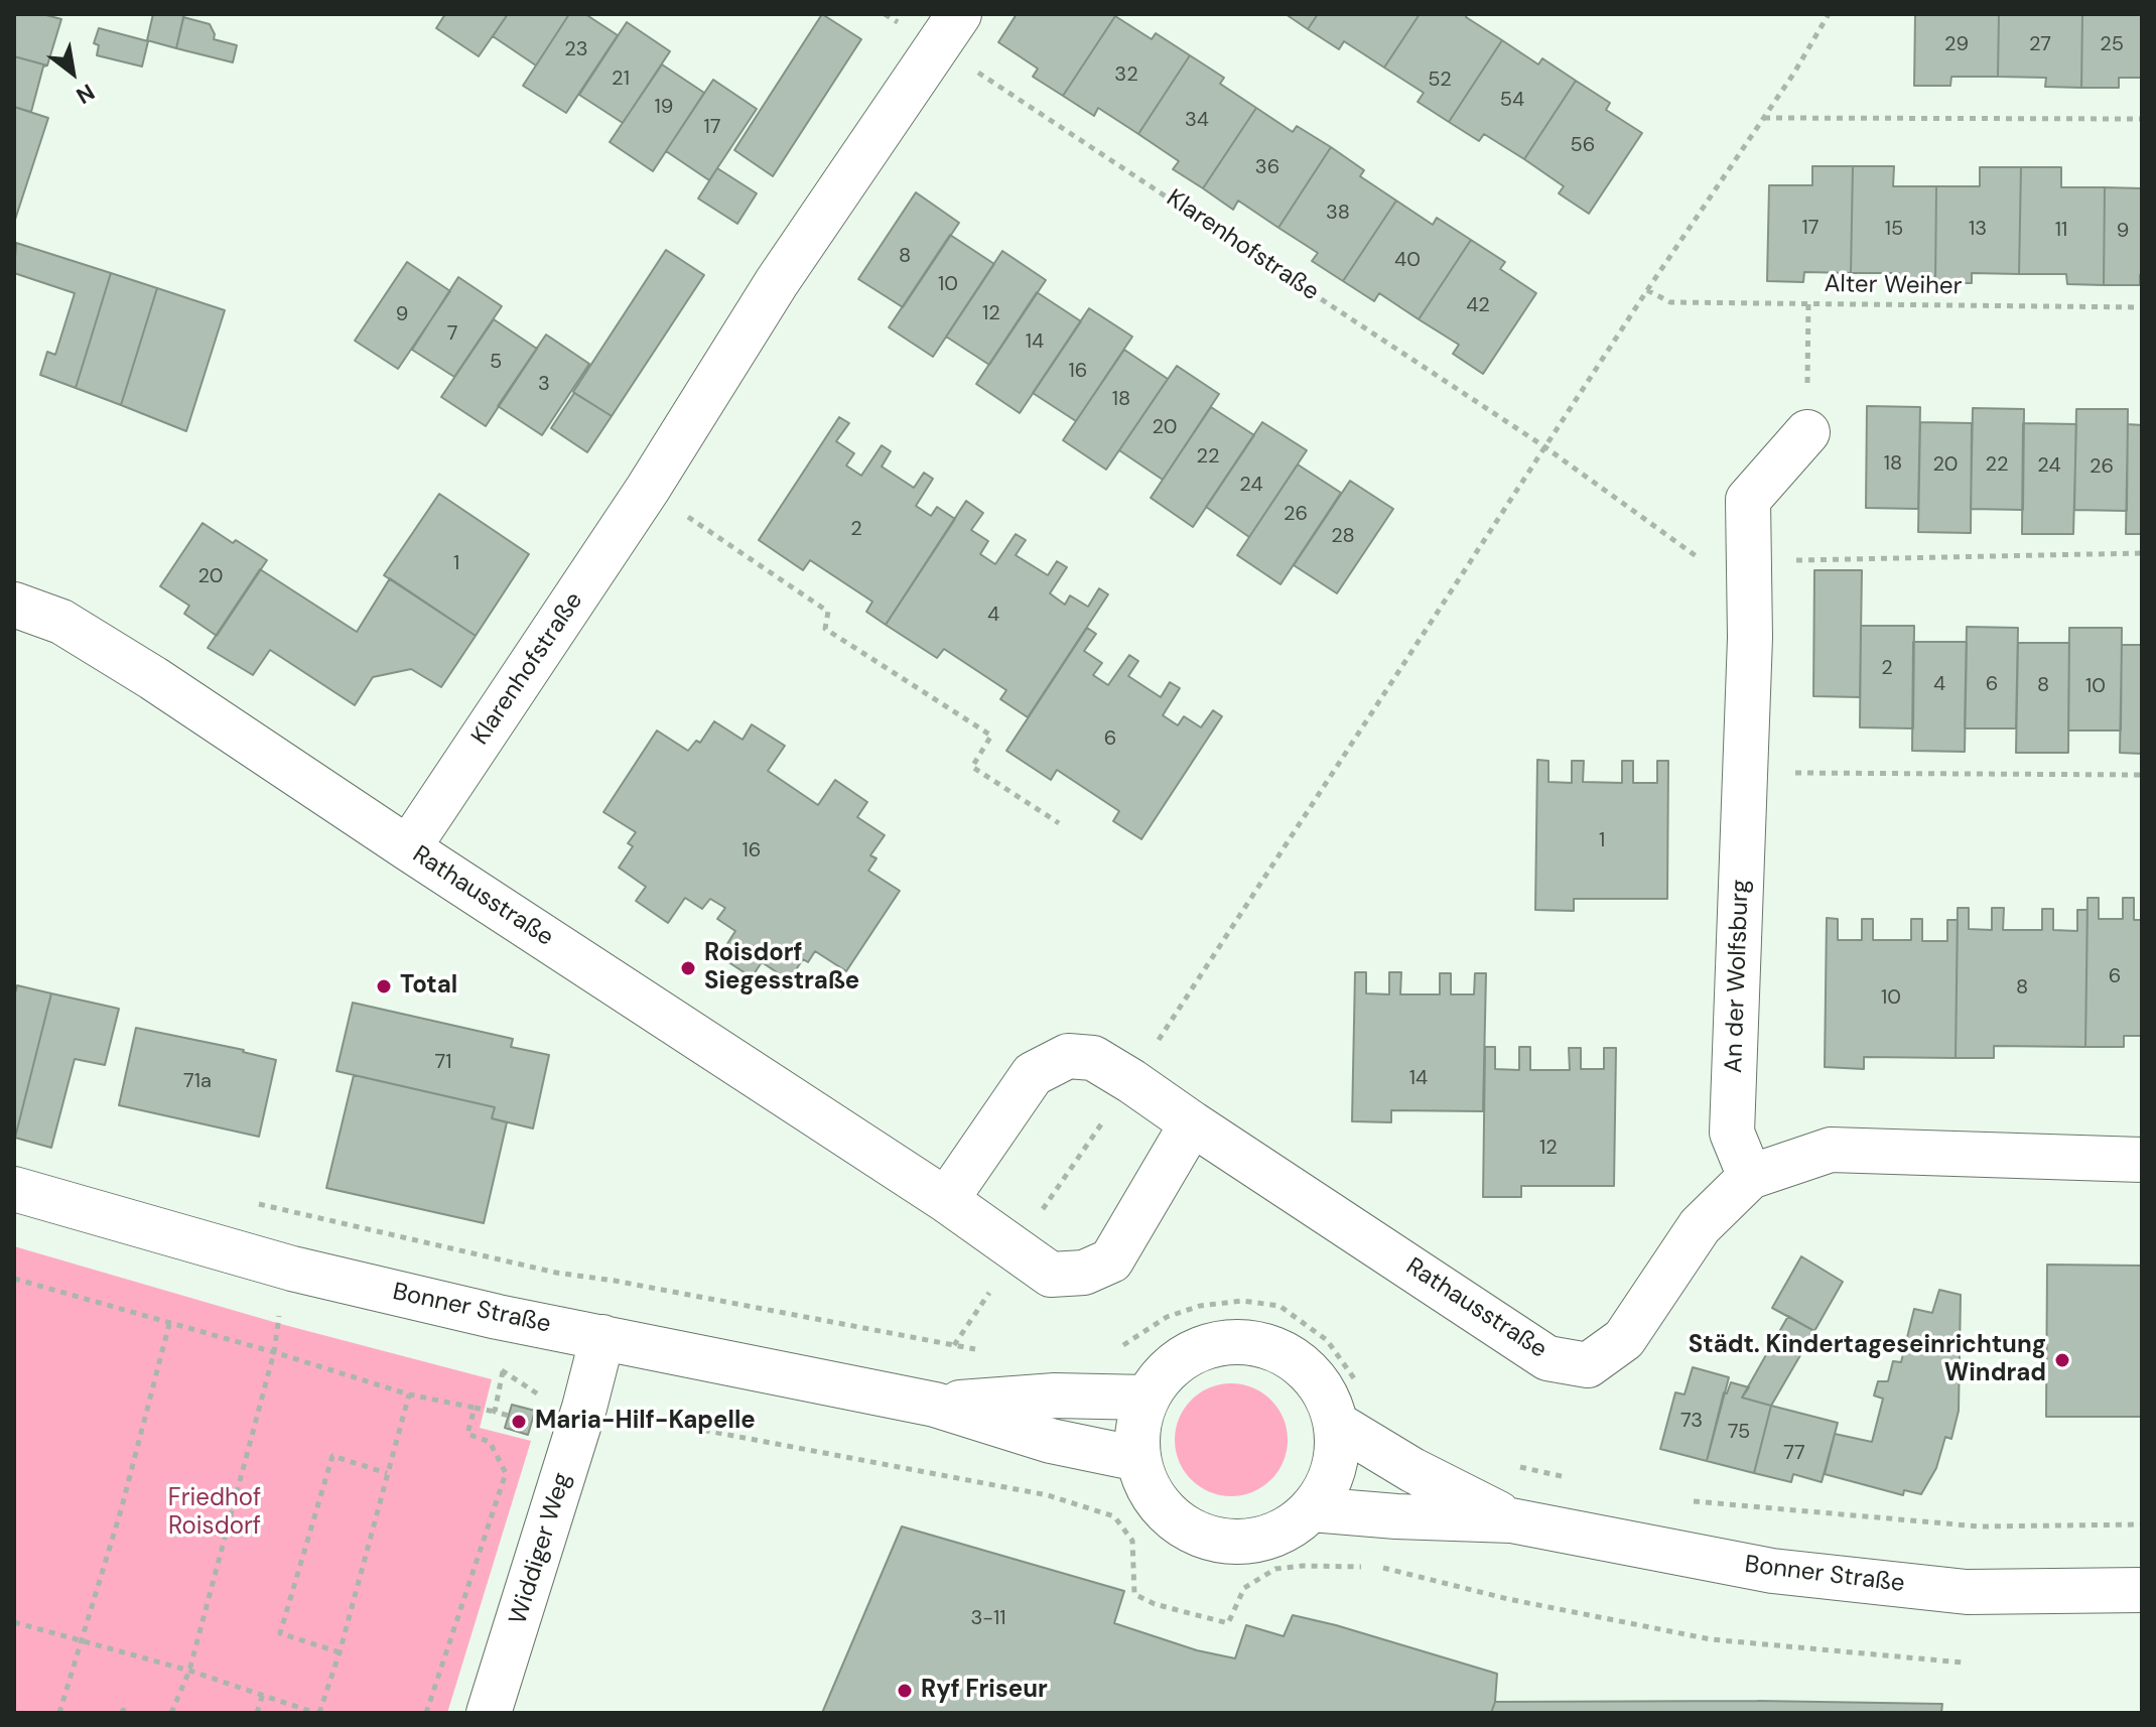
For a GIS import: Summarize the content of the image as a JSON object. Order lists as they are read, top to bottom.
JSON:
{
  "streets": {
    "street": [
      "Klarenhofstraße",
      "Rathausstraße",
      "An der Wolfsburg",
      "Bonner Straße",
      "Widdiger Weg"
    ],
    "path": ["Alter Weiher"]
  },
  "crossings": [
    ["Klarenhofstraße", "Rathausstraße"],
    ["Klarenhofstraße", "An der Wolfsburg"],
    ["Rathausstraße", "An der Wolfsburg"],
    ["Bonner Straße", "Widdiger Weg"]
  ],
  "parks": ["Friedhof Roisdorf"],
  "places": [
    "Roisdorf Siegesstraße",
    "Total",
    "Städt. Kindertageseinrichtung Windrad",
    "Maria-Hilf-Kapelle",
    "Ryf Friseur"
  ],
  "house_numbers": [
    "29",
    "27",
    "25",
    "23",
    "32",
    "21",
    "52",
    "54",
    "19",
    "34",
    "17",
    "56",
    "36",
    "38",
    "17",
    "15",
    "13",
    "11",
    "9",
    "8",
    "40",
    "10",
    "42",
    "12",
    "9",
    "7",
    "14",
    "5",
    "16",
    "3",
    "18",
    "20",
    "22",
    "18",
    "20",
    "22",
    "24",
    "26",
    "24",
    "26",
    "2",
    "28",
    "1",
    "20",
    "4",
    "2",
    "4",
    "6",
    "8",
    "10",
    "6",
    "1",
    "16",
    "6",
    "8",
    "10",
    "71",
    "14",
    "71a",
    "12",
    "73",
    "75",
    "77",
    "3-11"
  ],
  "north": "bottom right"
}
